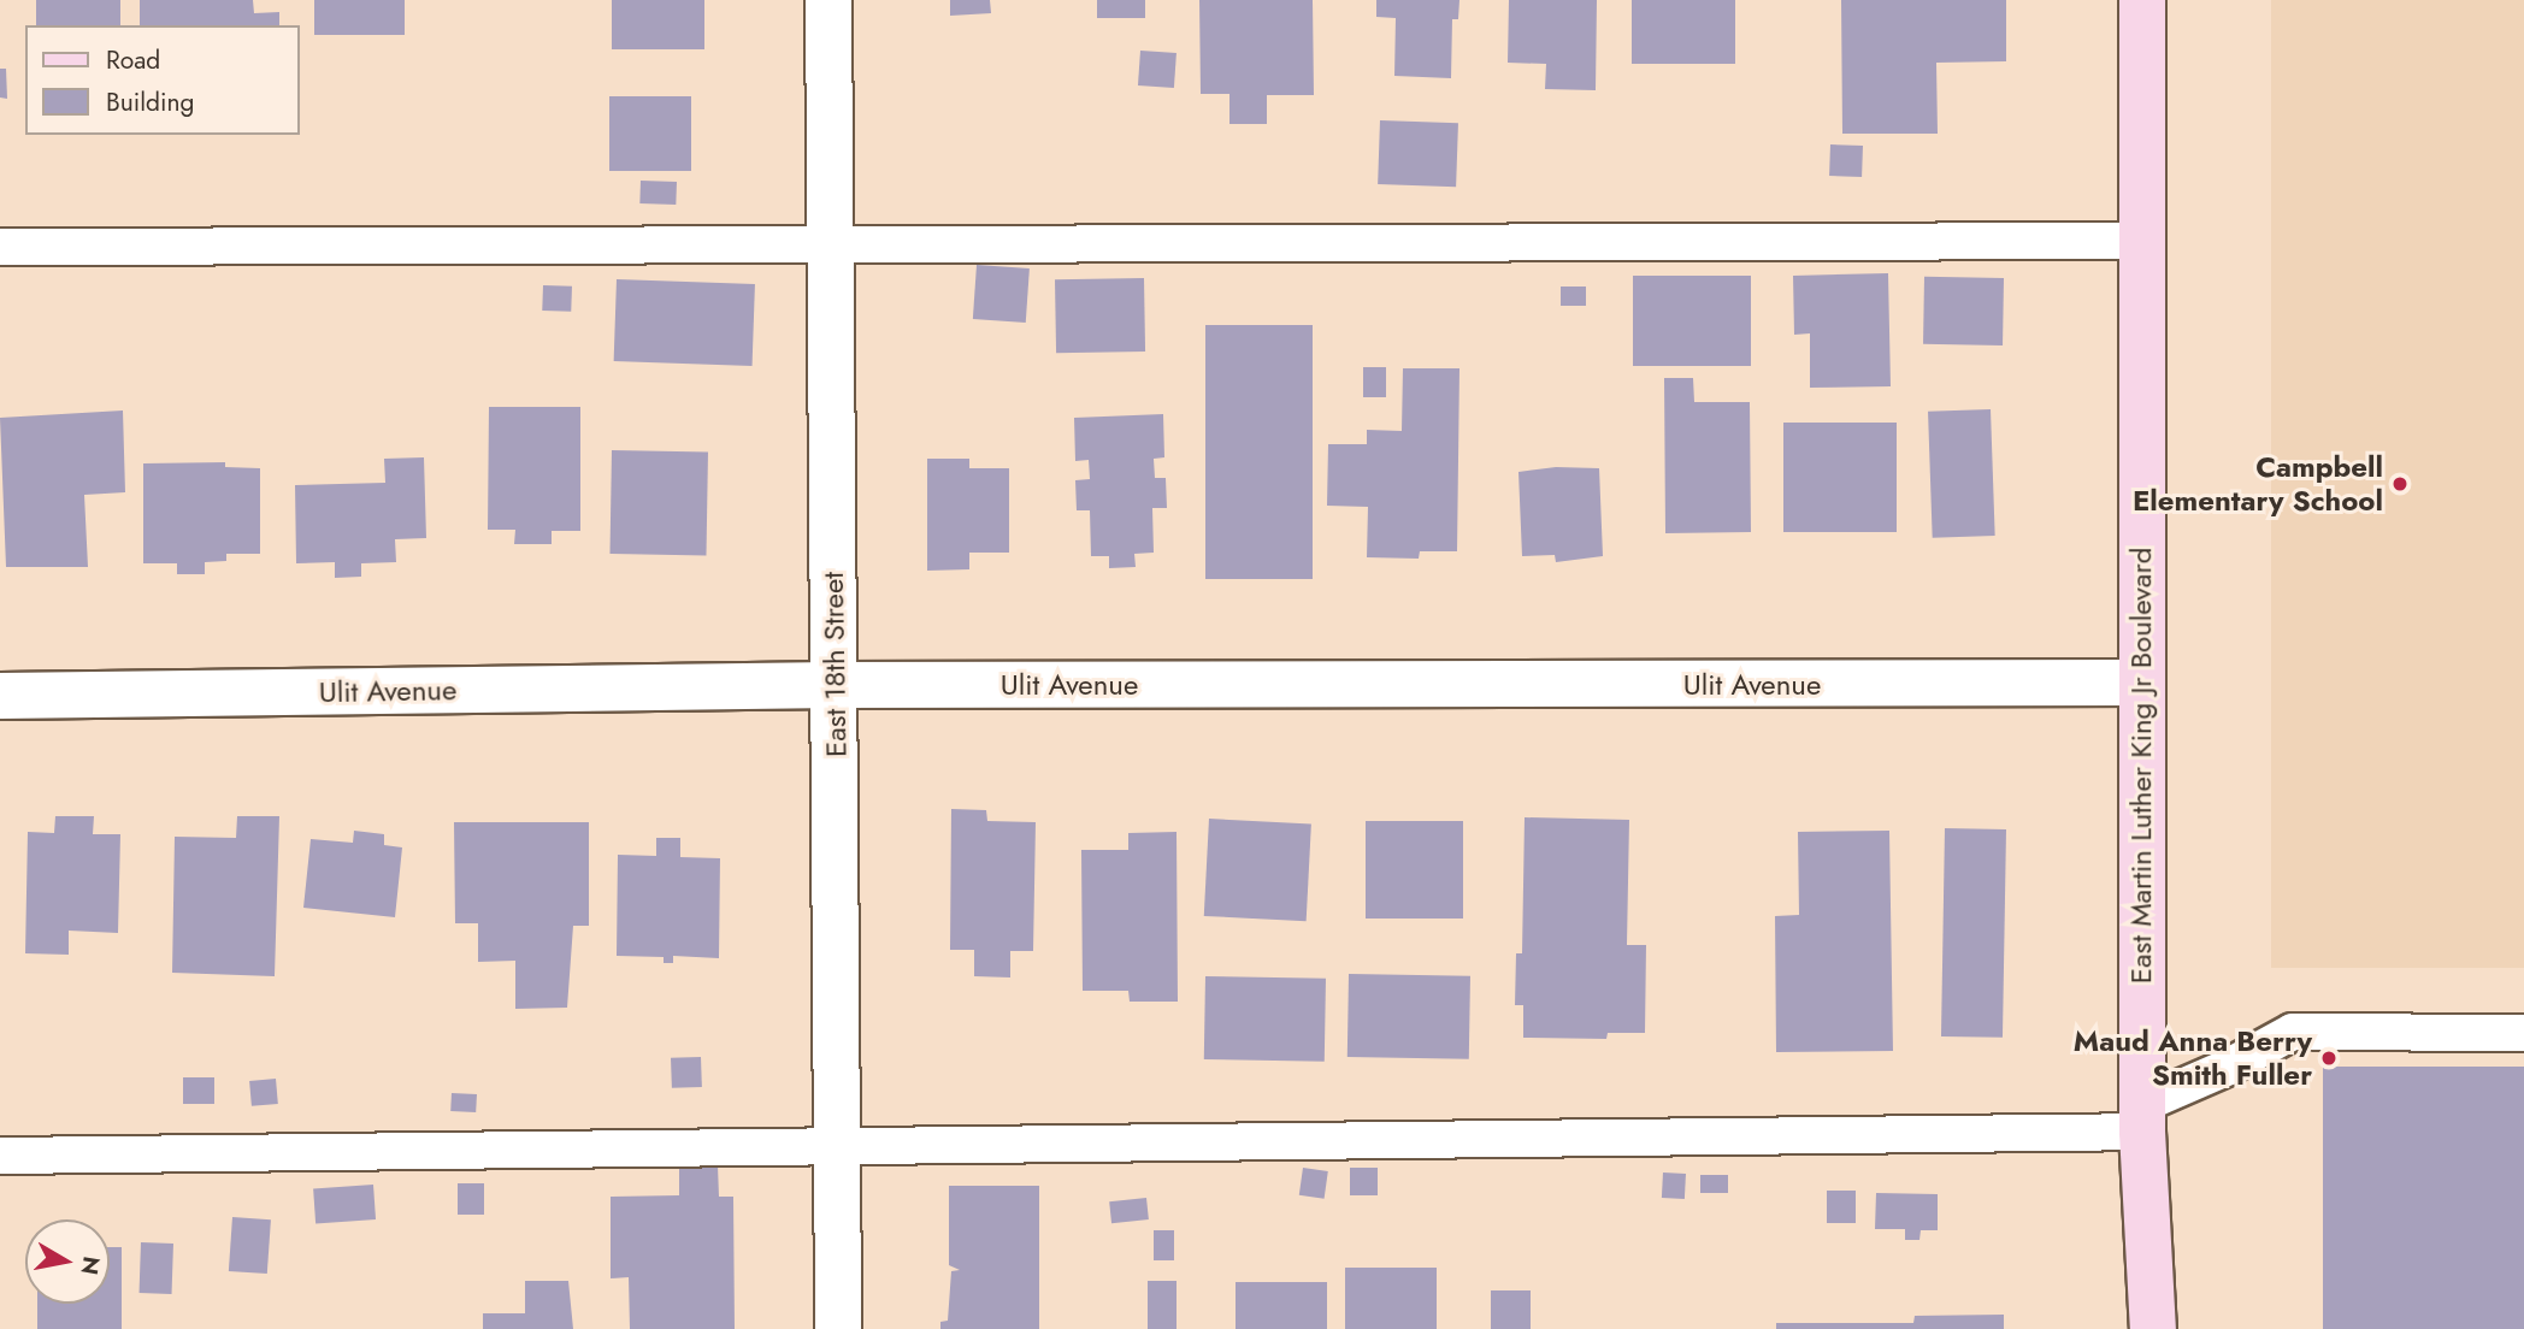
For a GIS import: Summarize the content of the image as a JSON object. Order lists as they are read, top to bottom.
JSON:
{
  "streets": {
    "main road": ["East Martin Luther King Jr Boulevard"],
    "street": ["East 18th Street", "Ulit Avenue"]
  },
  "crossings": [
    ["East 18th Street", "Ulit Avenue"],
    ["Ulit Avenue", "East Martin Luther King Jr Boulevard"]
  ],
  "places": ["Campbell Elementary School", "Maud Anna Berry Smith Fuller"],
  "legend": ["Road", "Building"],
  "north": "right"
}
